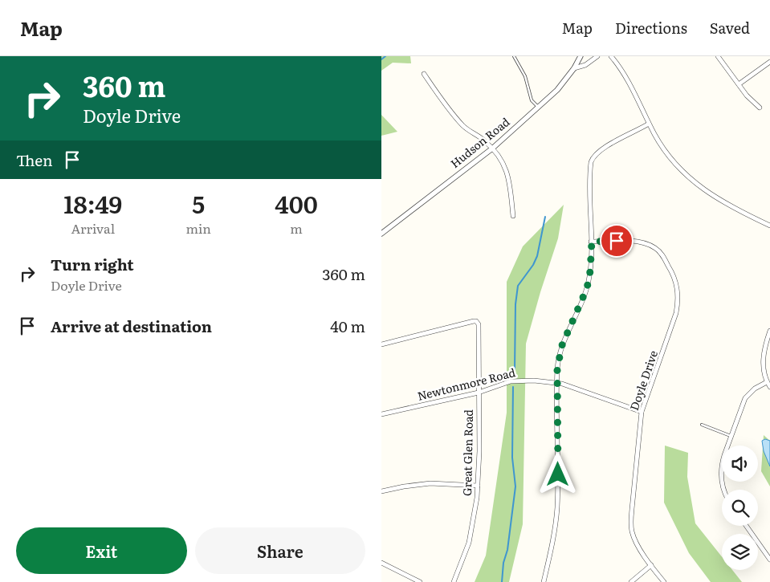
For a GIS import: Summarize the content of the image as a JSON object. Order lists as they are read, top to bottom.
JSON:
{
  "streets": {
    "street": [
      "Hudson Road",
      "Doyle Drive",
      "Newtonmore Road",
      "Great Glen Road"
    ]
  },
  "crossings": [
    ["Doyle Drive", "Newtonmore Road"],
    ["Newtonmore Road", "Great Glen Road"]
  ],
  "page": {
    "header": "Map",
    "nav": ["Map", "Directions", "Saved"],
    "turn": ["360 m", "Doyle Drive"],
    "then": "Then",
    "eta": [
      "18:49",
      "Arrival",
      "5",
      "min",
      "400",
      "m"
    ],
    "list": [
      {
        "name": "Turn right",
        "note": "Doyle Drive",
        "value": "360 m"
      },
      {
        "name": "Arrive at destination",
        "value": "40 m"
      }
    ],
    "buttons": ["Exit", "Share"]
  }
}
